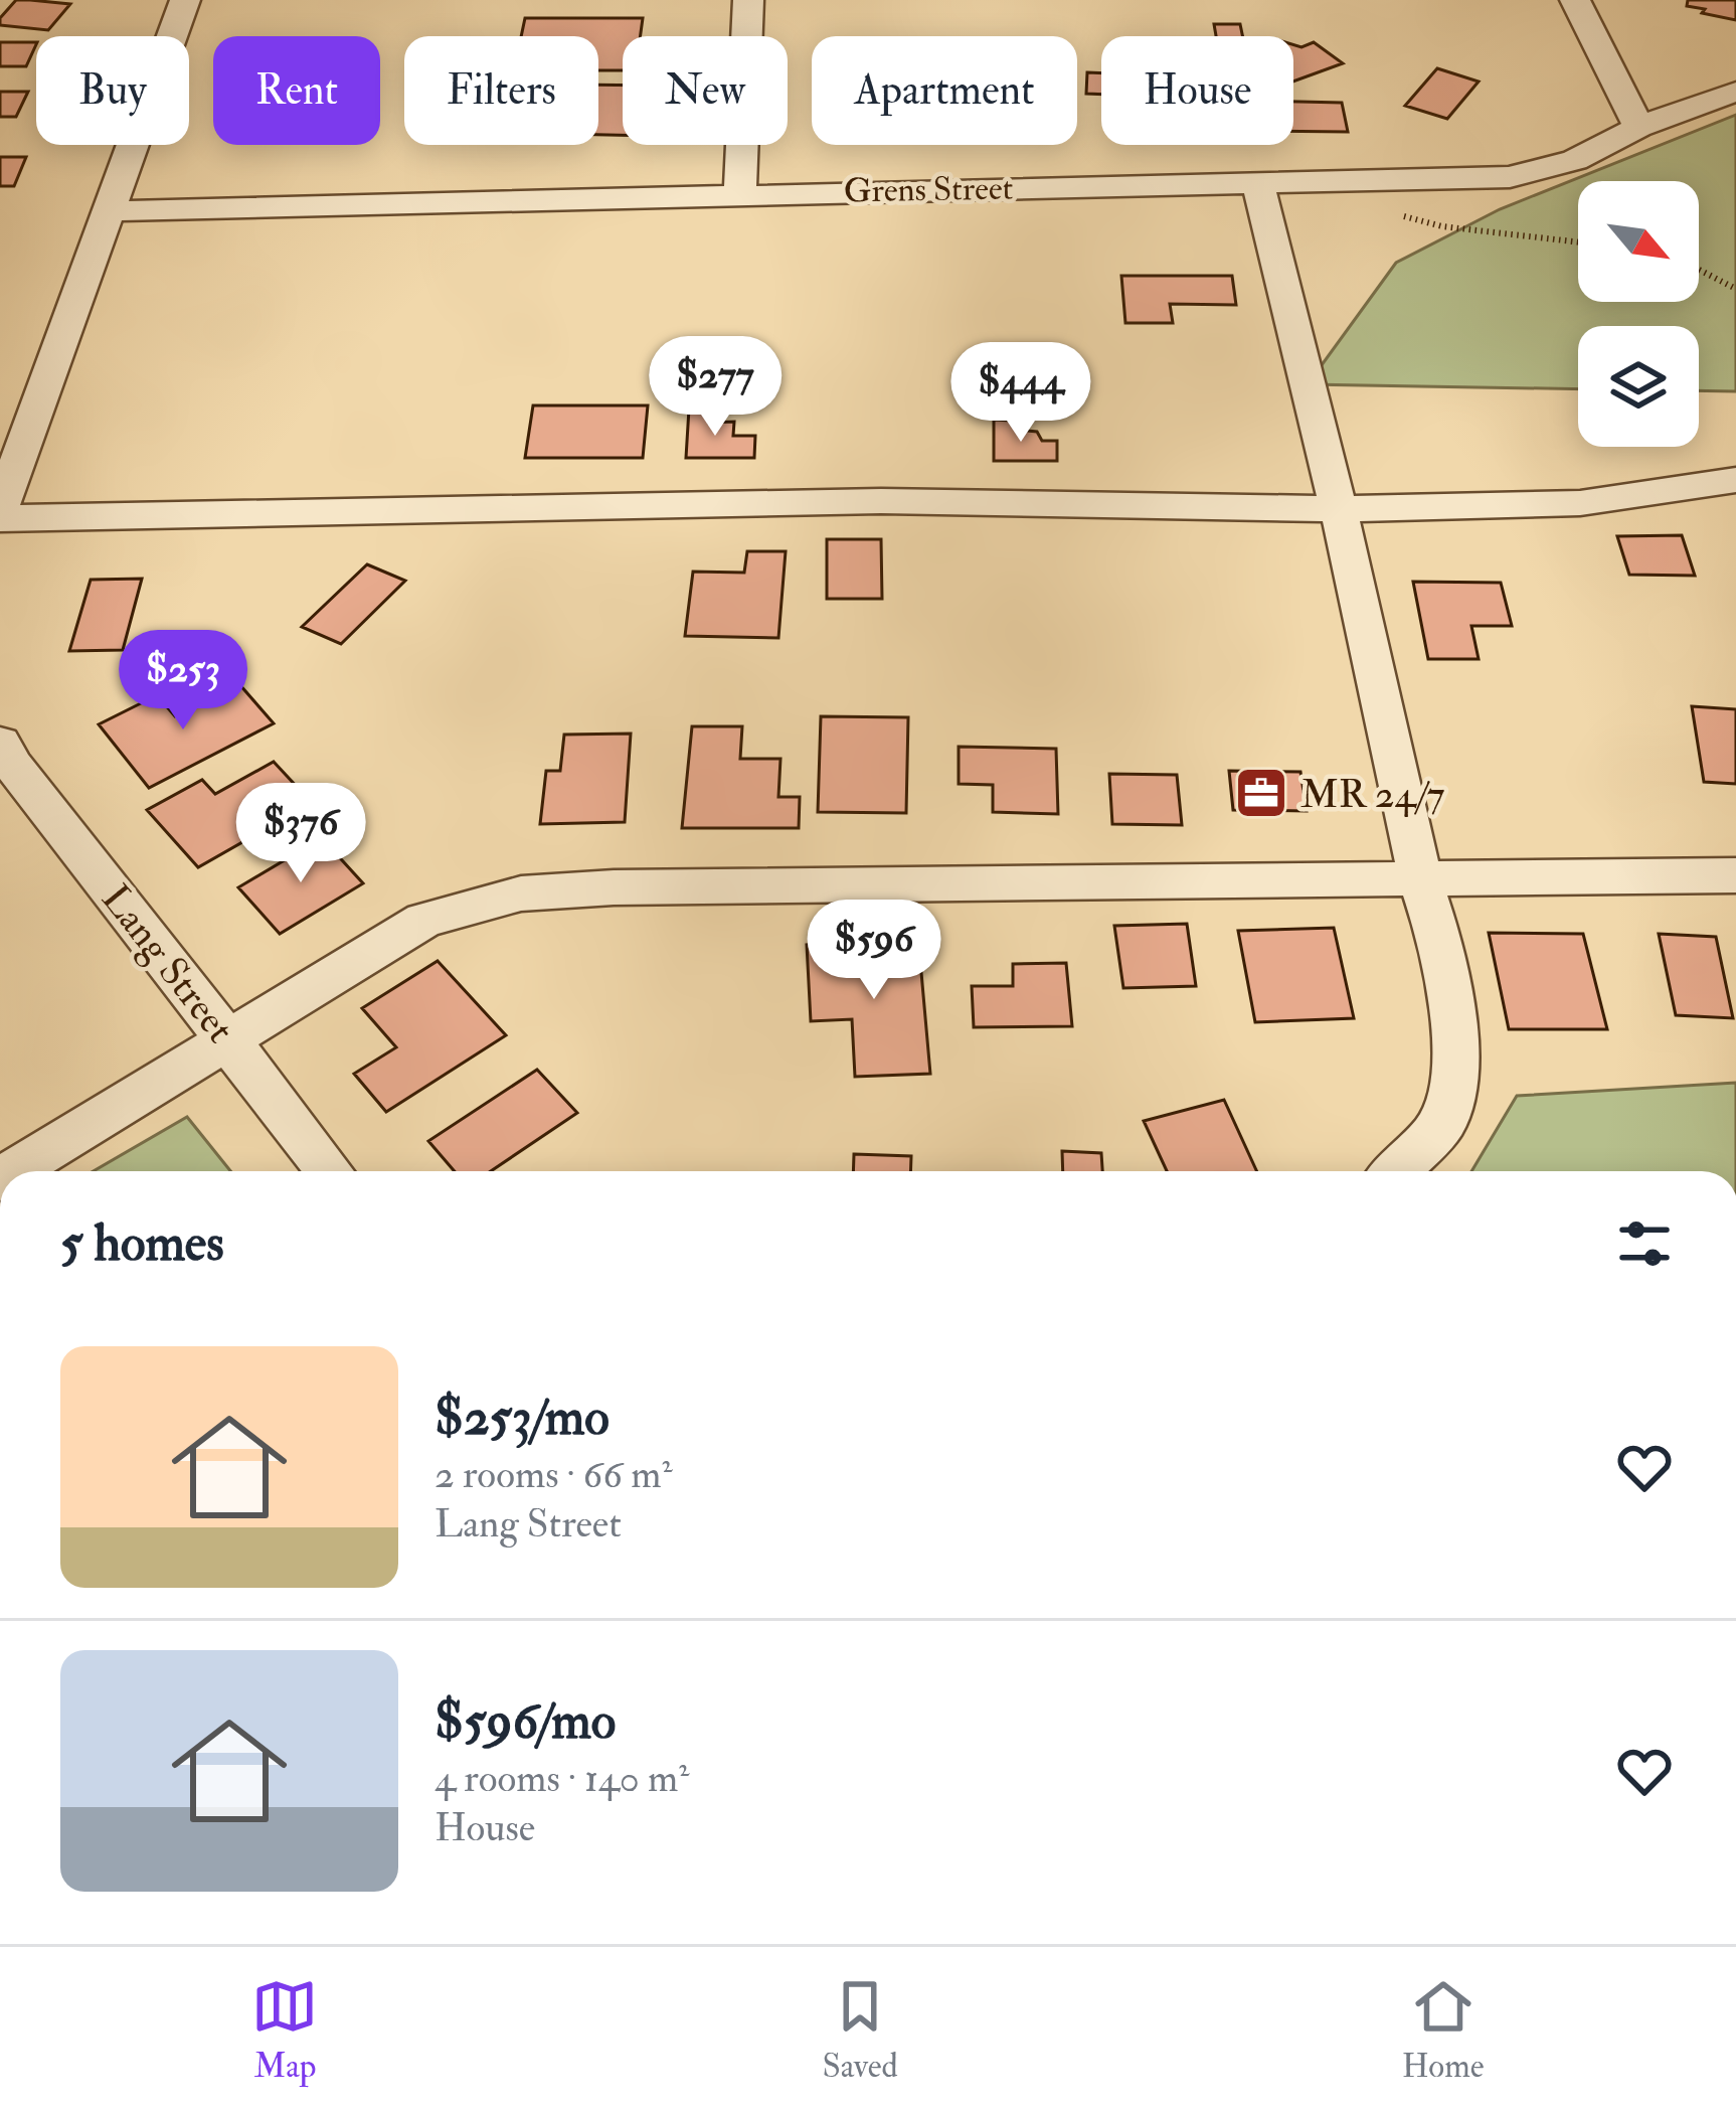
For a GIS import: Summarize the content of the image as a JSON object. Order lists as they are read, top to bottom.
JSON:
{
  "streets": {
    "street": ["Grens Street", "Lang Street"]
  },
  "places": {
    "office": ["MR 24/7"]
  },
  "north": "bottom right",
  "page": {
    "chip": [
      "Buy",
      "Rent",
      "Filters",
      "New",
      "Apartment",
      "House"
    ],
    "price": [
      "$277",
      "$444",
      "$253",
      "$376",
      "$596"
    ],
    "heading": "5 homes",
    "list": [
      {
        "name": "$253/mo",
        "note": "2 rooms · 66 m² · Lang Street"
      },
      {
        "name": "$596/mo",
        "note": "4 rooms · 140 m² · House"
      }
    ],
    "tabs": ["Map", "Saved", "Home"]
  }
}
